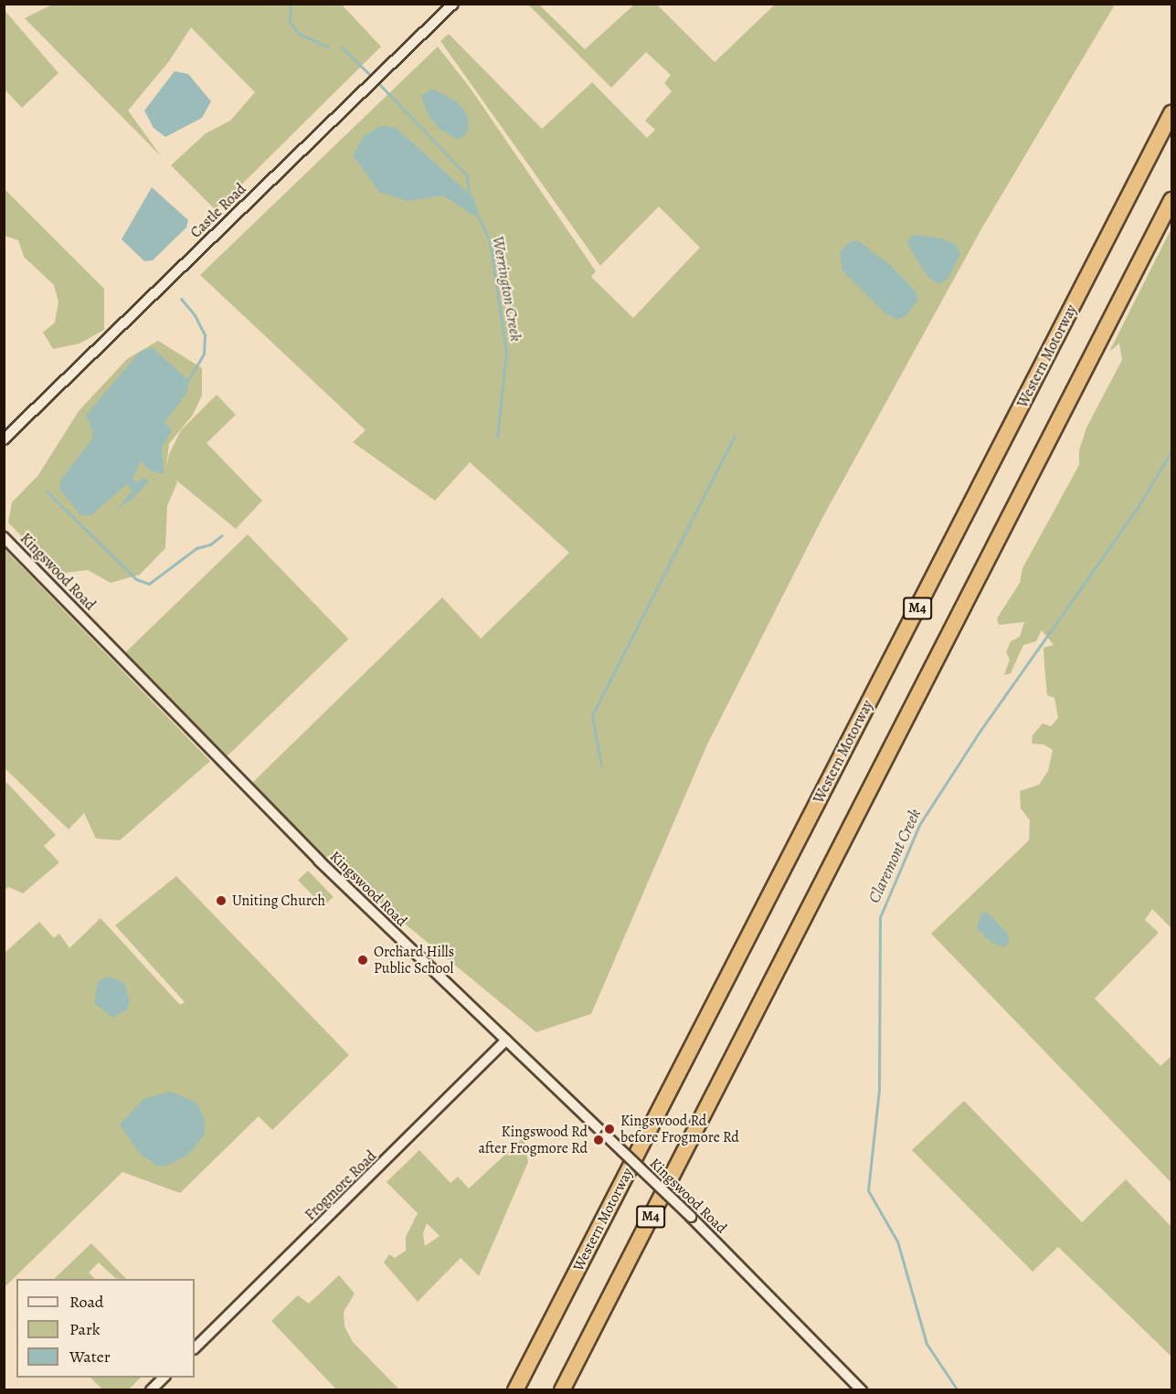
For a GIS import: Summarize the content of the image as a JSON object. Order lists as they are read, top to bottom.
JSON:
{
  "streets": {
    "highway": ["Western Motorway", "M4"],
    "street": ["Castle Road", "Kingswood Road", "Frogmore Road"]
  },
  "crossings": [
    ["Kingswood Road", "Frogmore Road"]
  ],
  "water": ["Werrington Creek", "Claremont Creek"],
  "places": [
    "Uniting Church",
    "Orchard Hills Public School",
    "Kingswood Rd before Frogmore Rd",
    "Kingswood Rd after Frogmore Rd"
  ],
  "legend": ["Road", "Park", "Water"]
}
